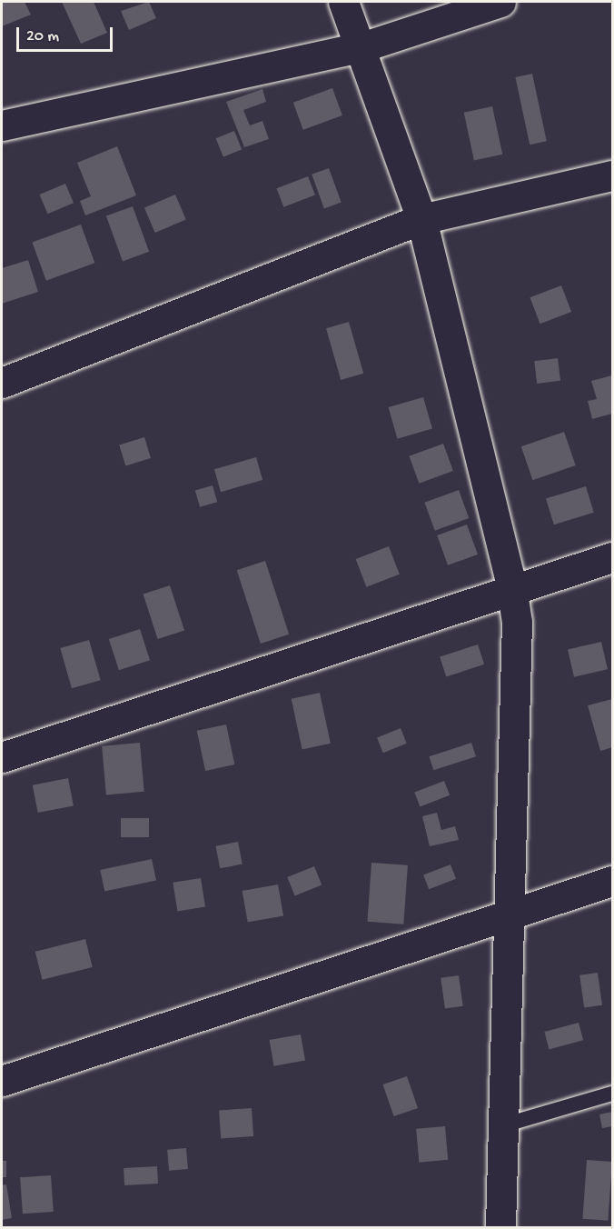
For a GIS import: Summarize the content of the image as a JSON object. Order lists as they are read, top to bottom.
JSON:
{
  "scale_bar": "20 m"
}
